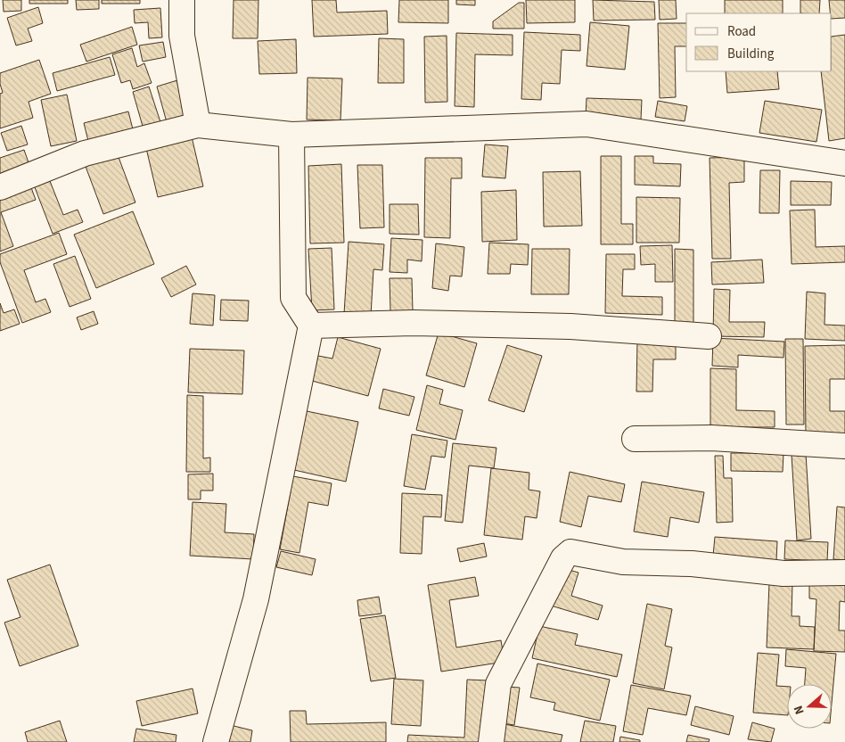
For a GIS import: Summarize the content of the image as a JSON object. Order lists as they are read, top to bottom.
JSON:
{
  "legend": ["Road", "Building"],
  "north": "left"
}
